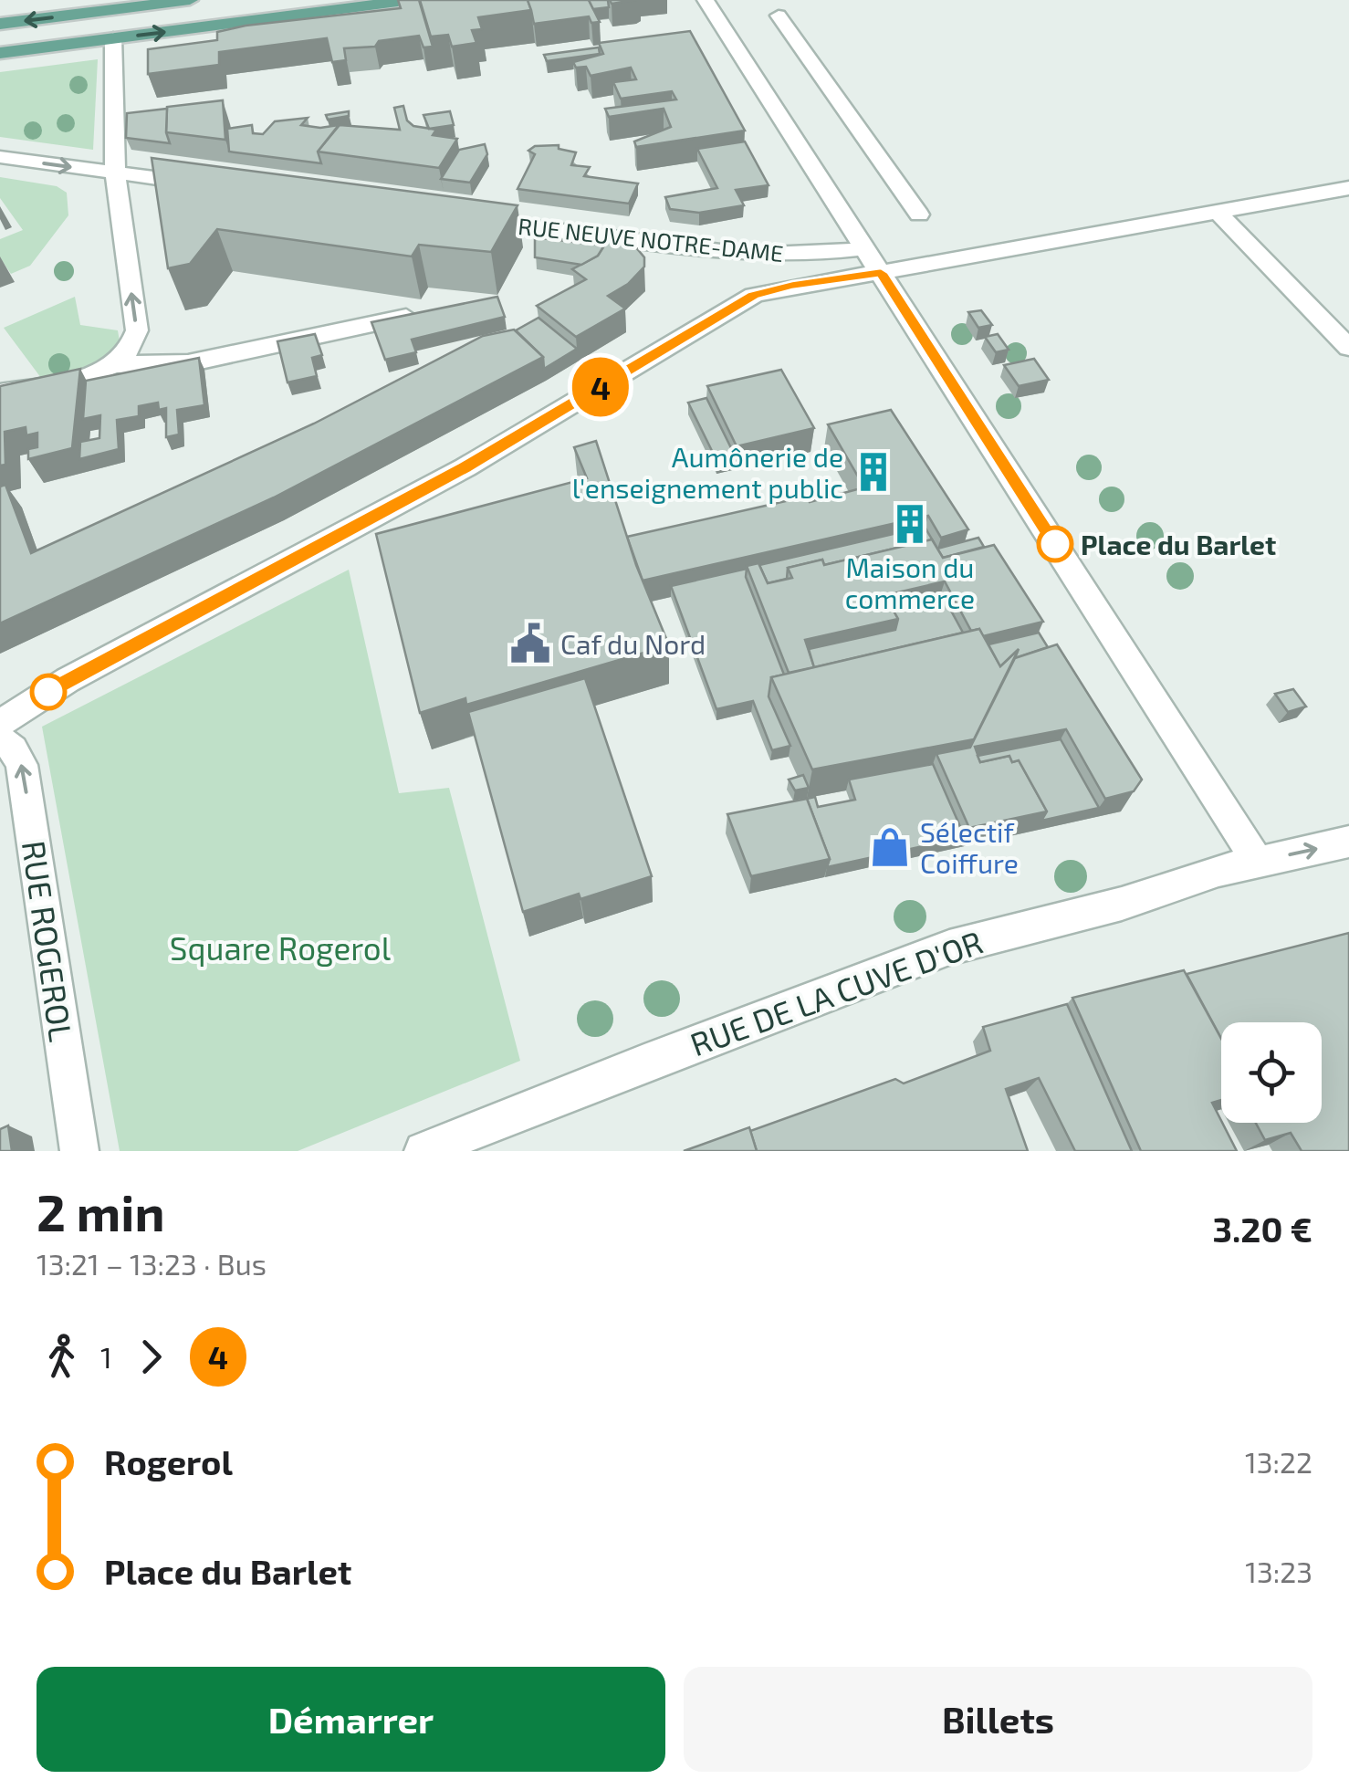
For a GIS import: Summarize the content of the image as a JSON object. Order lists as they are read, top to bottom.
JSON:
{
  "streets": {
    "street": ["RUE NEUVE NOTRE-DAME", "RUE ROGEROL", "RUE DE LA CUVE D'OR"]
  },
  "one_way": ["RUE ROGEROL"],
  "parks": ["Square Rogerol"],
  "places": {
    "building": ["Aumônerie de l'enseignement public", "Maison du commerce"],
    "other": ["Place du Barlet"],
    "public building": ["Caf du Nord"],
    "shop": ["Sélectif Coiffure"]
  },
  "lines": ["bus line 4"],
  "page": {
    "on_map": "4",
    "heading": ["2 min", "13:21 – 13:23 · Bus", "3.20 €"],
    "legs": ["1", "4"],
    "list": [
      {
        "name": "Rogerol",
        "value": "13:22"
      },
      {
        "name": "Place du Barlet",
        "value": "13:23"
      }
    ],
    "buttons": ["Démarrer", "Billets"]
  }
}
